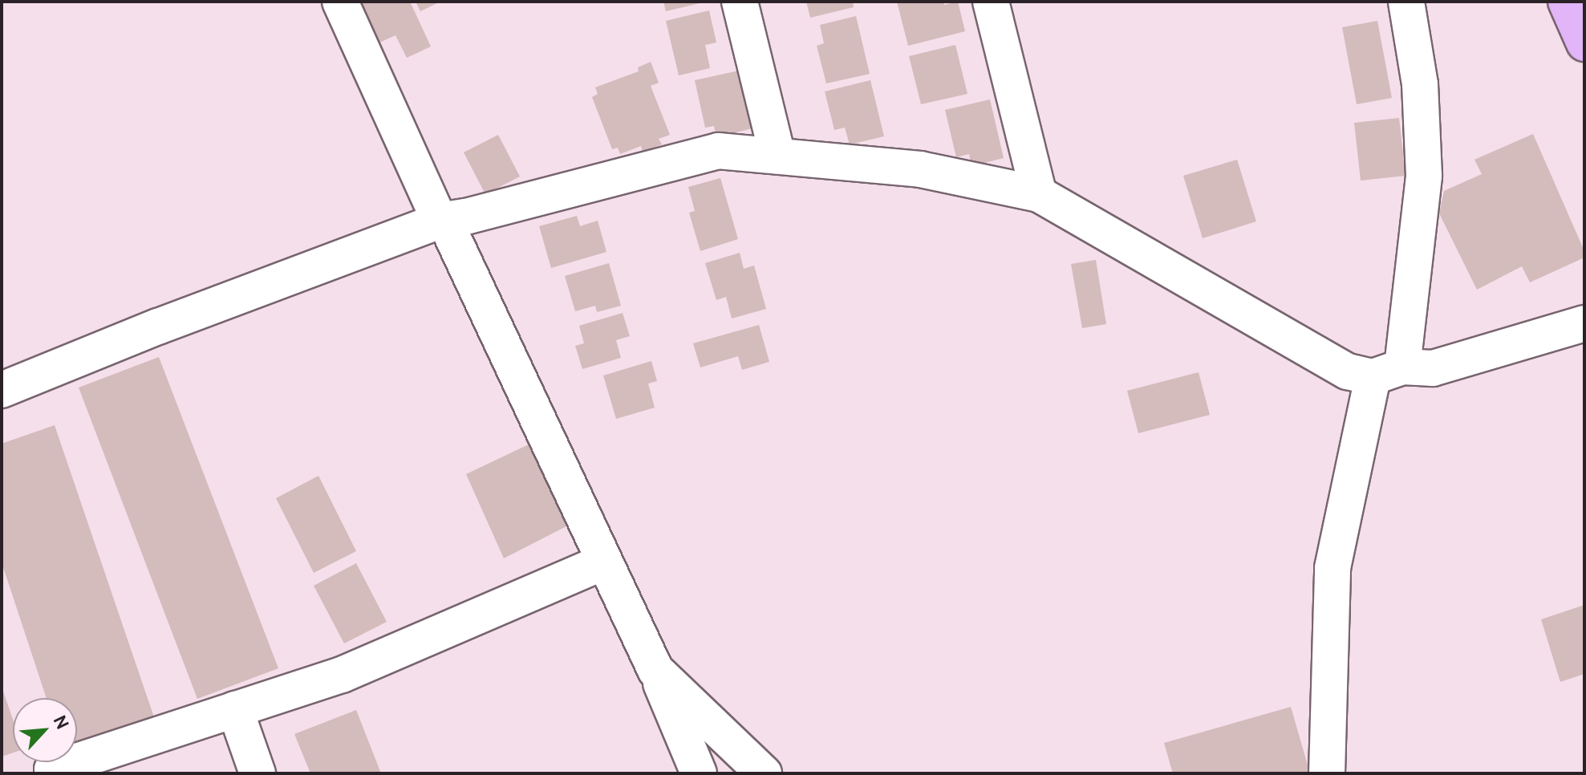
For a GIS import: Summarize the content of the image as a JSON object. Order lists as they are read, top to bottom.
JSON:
{
  "north": "top right"
}
